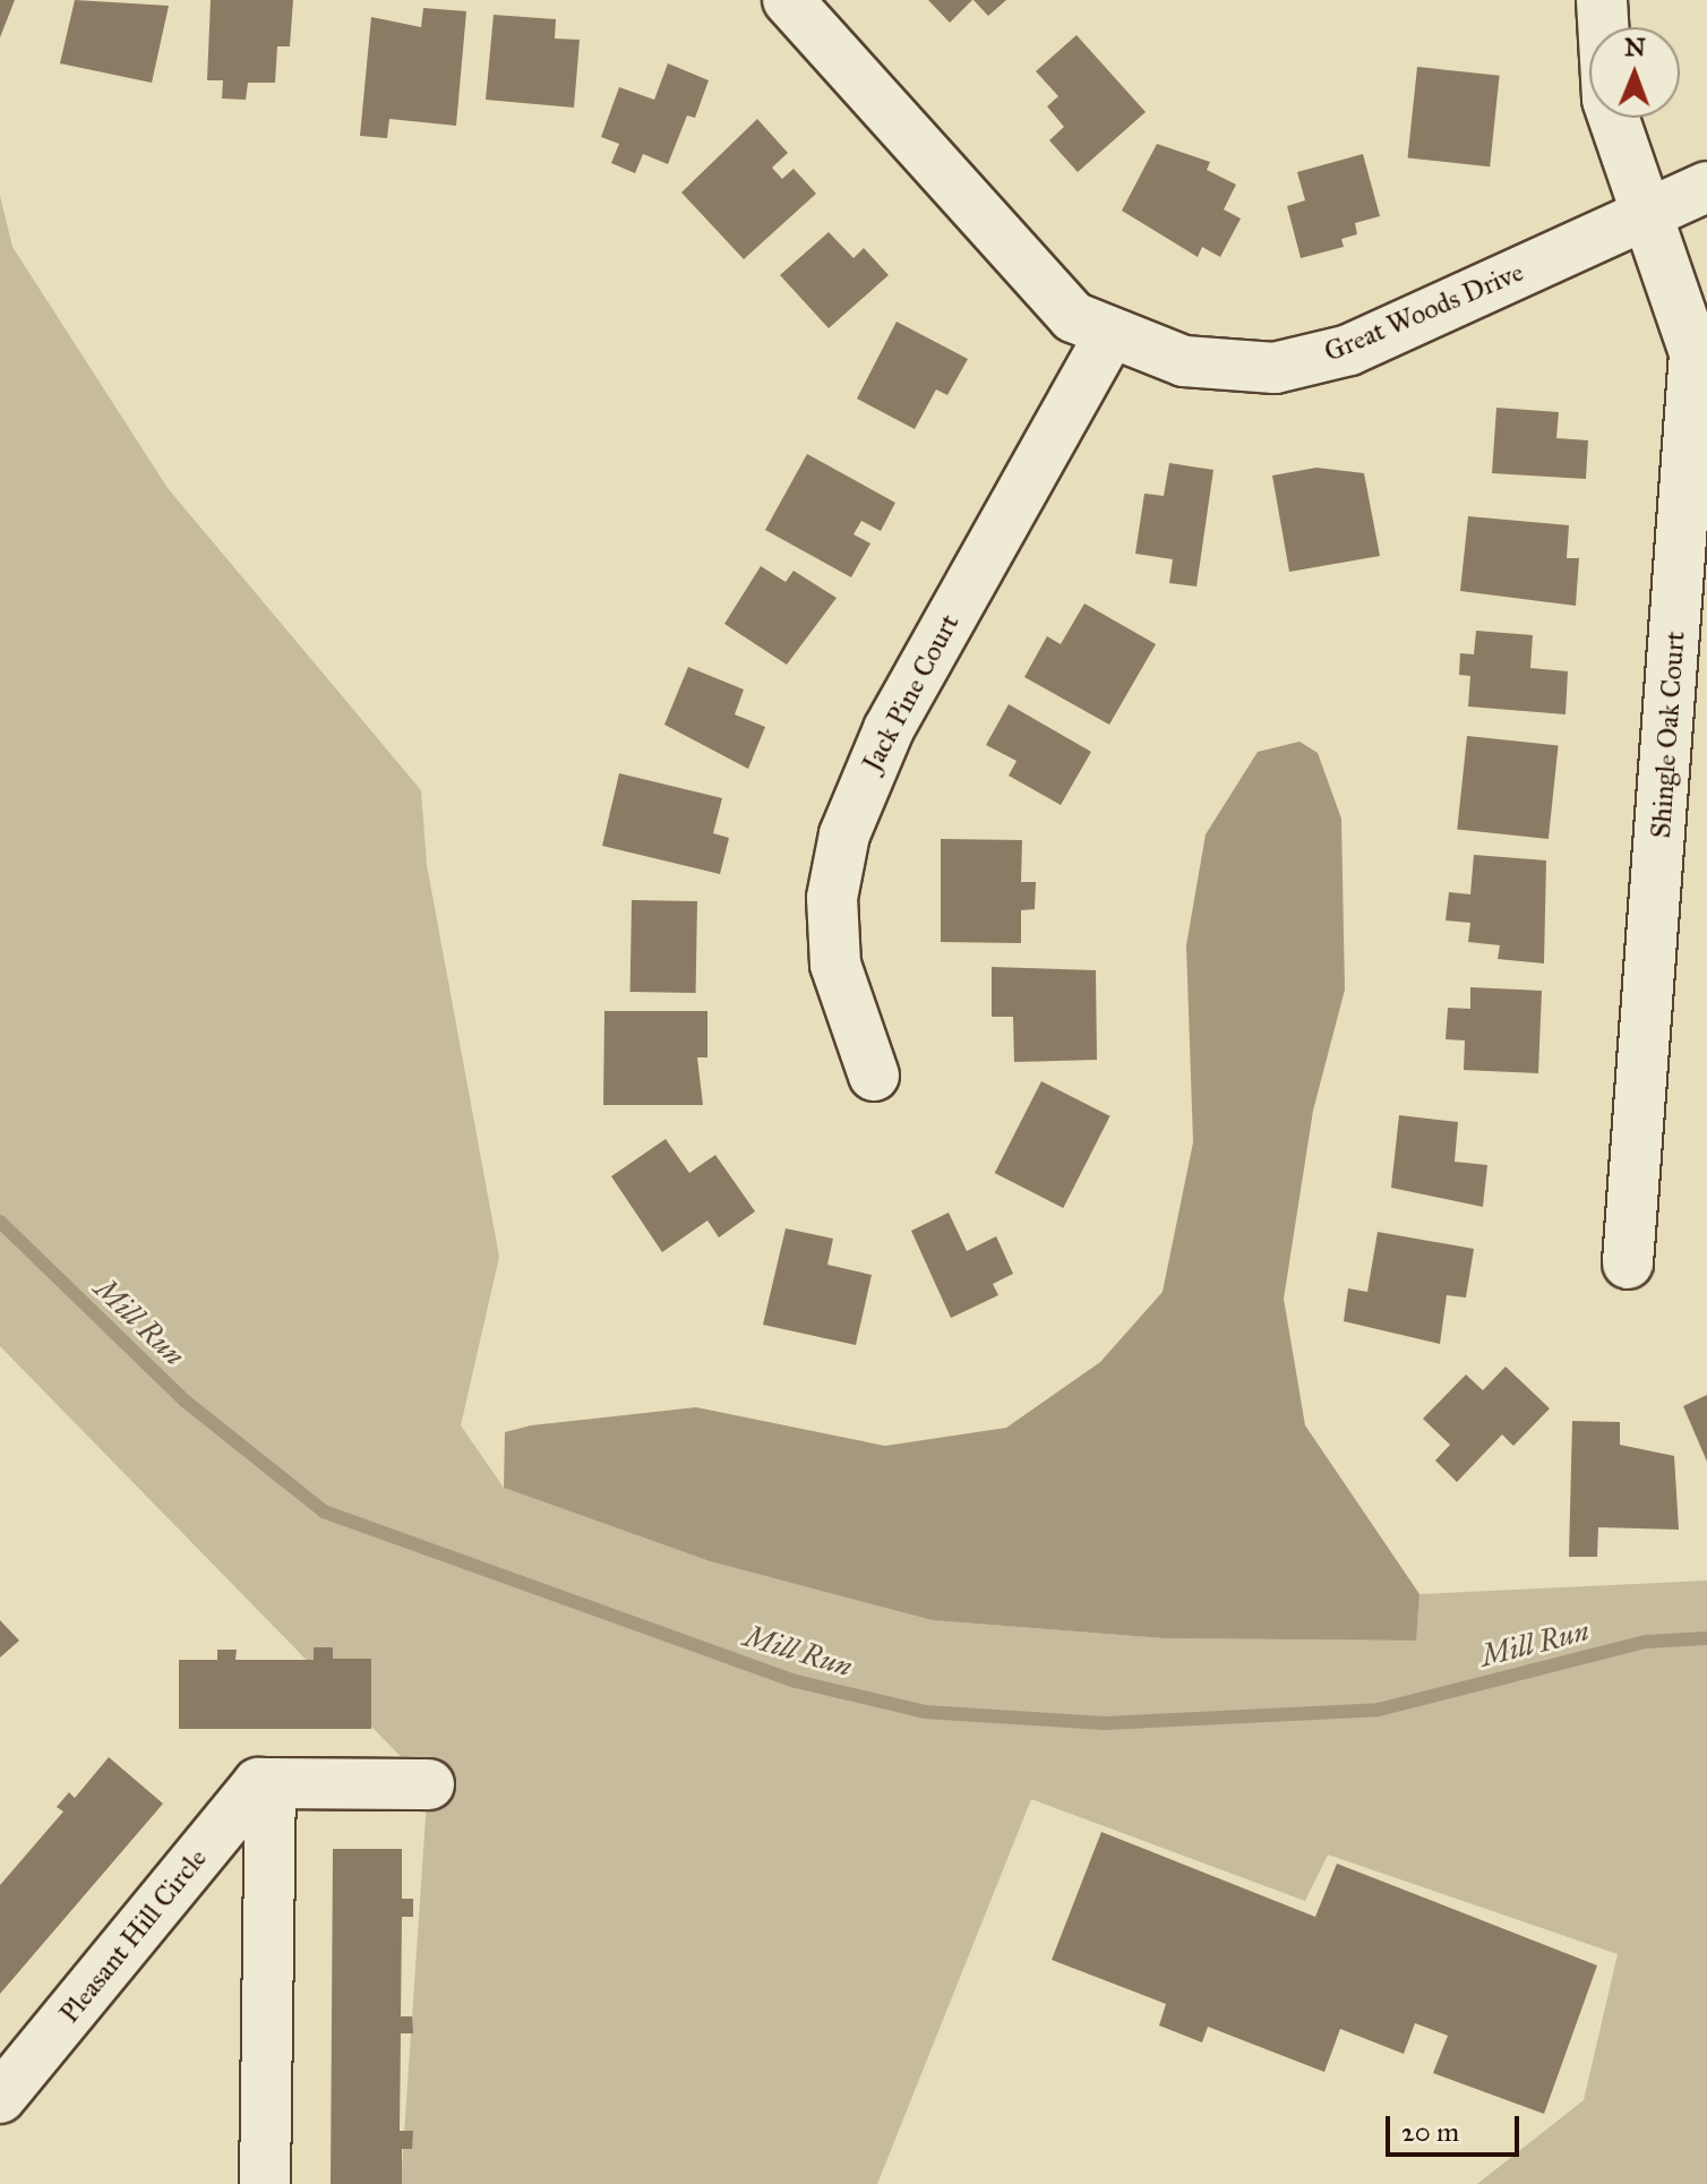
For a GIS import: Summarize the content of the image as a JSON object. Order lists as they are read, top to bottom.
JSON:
{
  "streets": {
    "street": [
      "Great Woods Drive",
      "Jack Pine Court",
      "Shingle Oak Court",
      "Pleasant Hill Circle"
    ]
  },
  "crossings": [
    ["Great Woods Drive", "Jack Pine Court"],
    ["Great Woods Drive", "Shingle Oak Court"]
  ],
  "water": ["Mill Run"],
  "scale_bar": "20 m",
  "north": "top"
}
